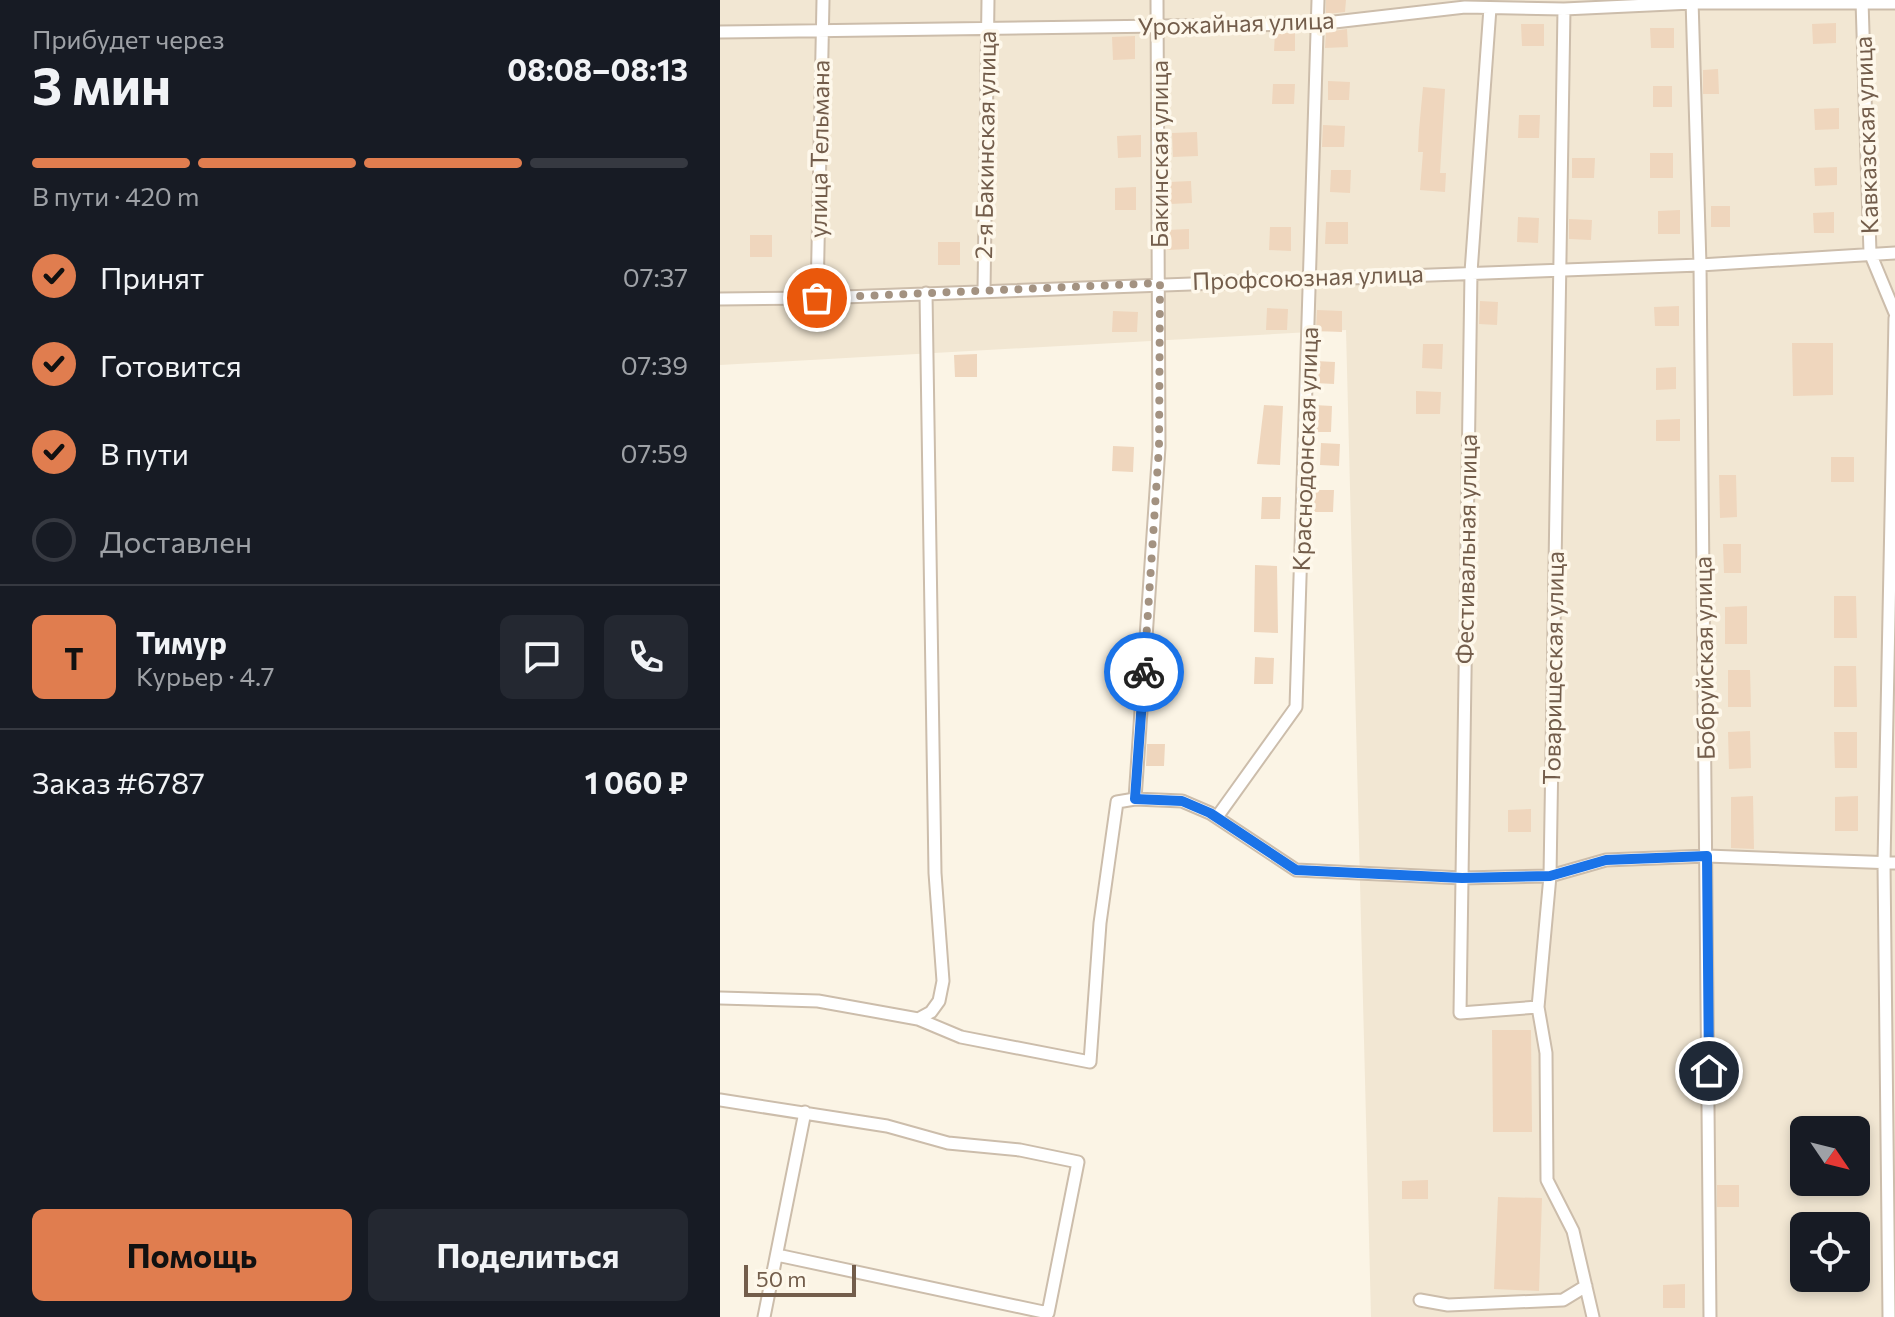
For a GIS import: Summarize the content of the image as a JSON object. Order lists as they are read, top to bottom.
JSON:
{
  "streets": {
    "street": [
      "Урожайная улица",
      "Кавказская улица",
      "2-я Бакинская улица",
      "улица Тельмана",
      "Бакинская улица",
      "Профсоюзная улица",
      "Краснодонская улица",
      "Фестивальная улица",
      "Бобруйская улица",
      "Товарищеская улица"
    ]
  },
  "crossings": [
    ["Урожайная улица", "Кавказская улица"],
    ["Урожайная улица", "2-я Бакинская улица"],
    ["Урожайная улица", "улица Тельмана"],
    ["Урожайная улица", "Бакинская улица"],
    ["Урожайная улица", "Краснодонская улица"],
    ["Урожайная улица", "Фестивальная улица"],
    ["Урожайная улица", "Бобруйская улица"],
    ["Урожайная улица", "Товарищеская улица"],
    ["Кавказская улица", "Профсоюзная улица"],
    ["2-я Бакинская улица", "Профсоюзная улица"],
    ["улица Тельмана", "Профсоюзная улица"],
    ["Бакинская улица", "Профсоюзная улица"],
    ["Профсоюзная улица", "Краснодонская улица"],
    ["Профсоюзная улица", "Фестивальная улица"],
    ["Профсоюзная улица", "Бобруйская улица"],
    ["Профсоюзная улица", "Товарищеская улица"],
    ["Фестивальная улица", "Товарищеская улица"]
  ],
  "scale_bar": "50 m",
  "north": "bottom right",
  "page": {
    "heading": ["3 мин", "Прибудет через", "08:08–08:13"],
    "panel": [
      "Тимур",
      "Курьер · 4.7",
      "Заказ #6787",
      "1 060 ₽"
    ],
    "bar": "В пути · 420 m",
    "list": [
      ["Принят", "07:37"],
      ["Готовится", "07:39"],
      ["В пути", "07:59"],
      "Доставлен"
    ],
    "round": "Т",
    "buttons": ["Помощь", "Поделиться"],
    "scale": "50 m"
  }
}
